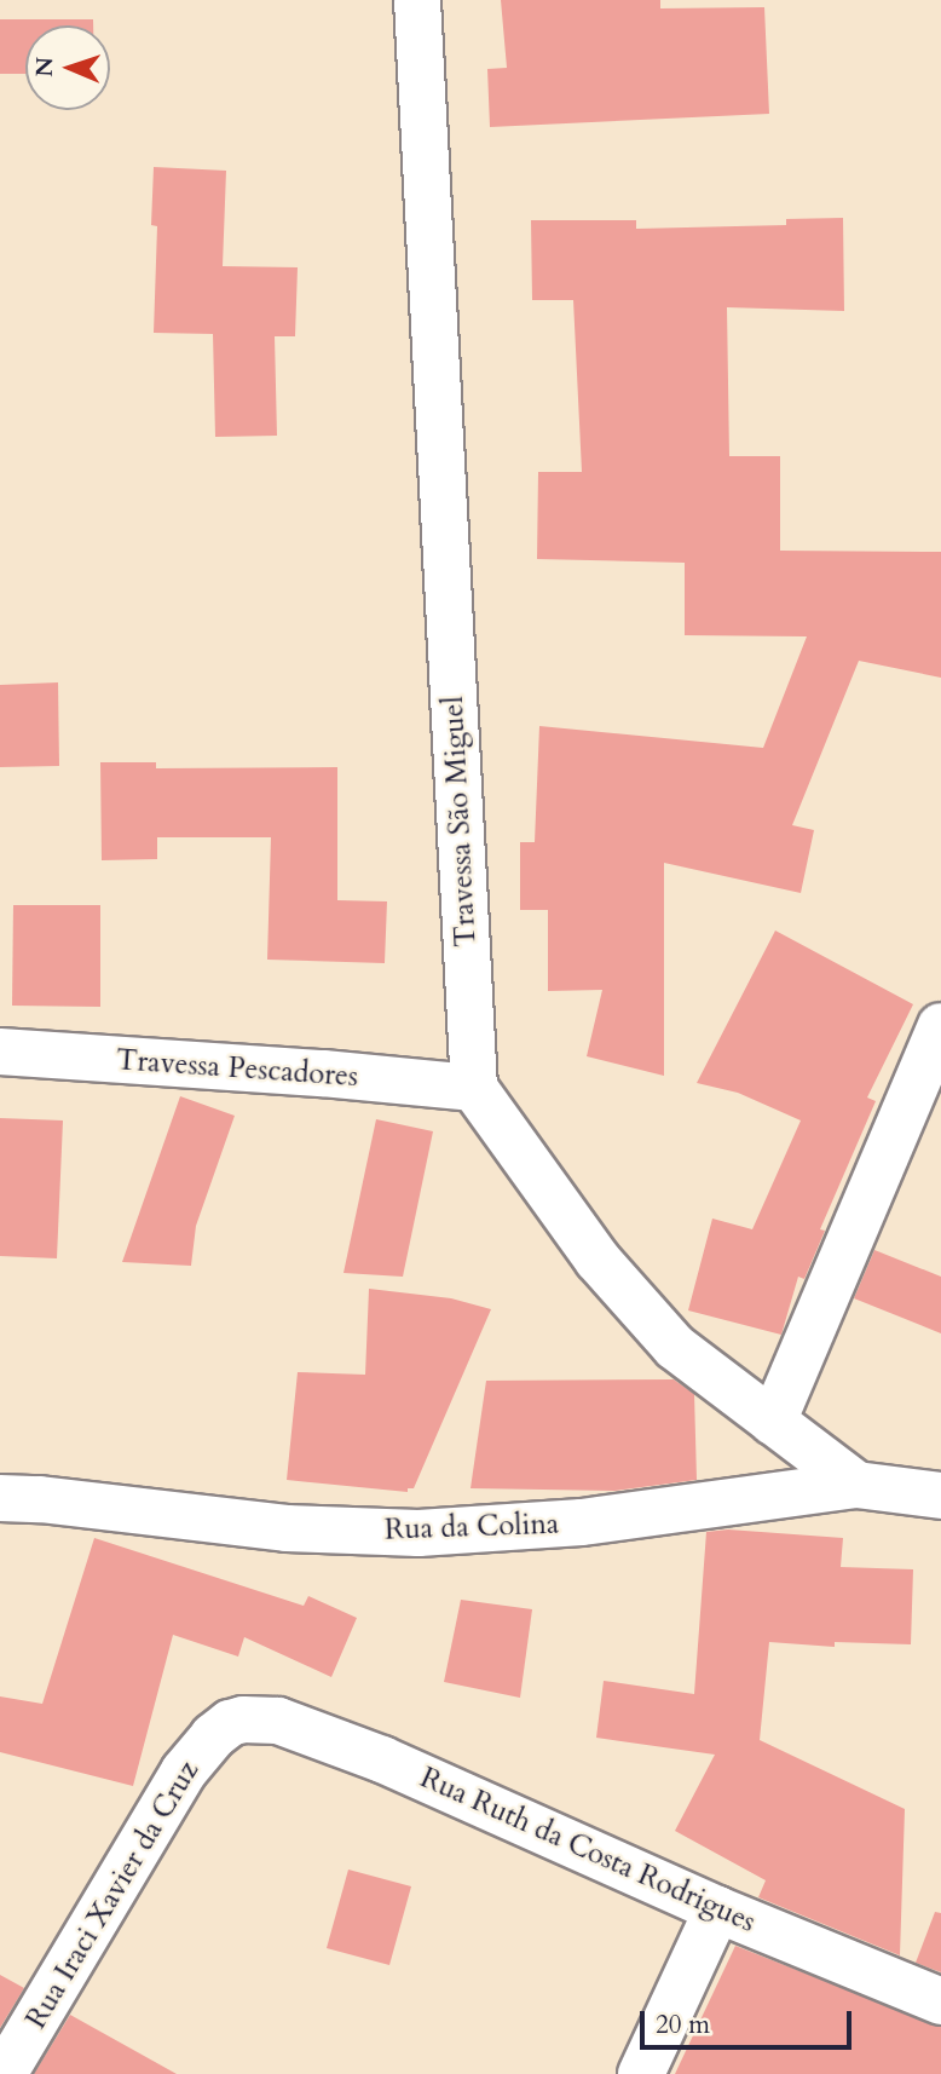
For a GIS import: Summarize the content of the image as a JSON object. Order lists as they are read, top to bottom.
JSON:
{
  "streets": {
    "street": [
      "Travessa São Miguel",
      "Travessa Pescadores",
      "Rua da Colina",
      "Rua Ruth da Costa Rodrigues",
      "Rua Iraci Xavier da Cruz"
    ]
  },
  "crossings": [
    ["Travessa São Miguel", "Travessa Pescadores"],
    ["Rua Ruth da Costa Rodrigues", "Rua Iraci Xavier da Cruz"]
  ],
  "scale_bar": "20 m",
  "north": "left"
}
